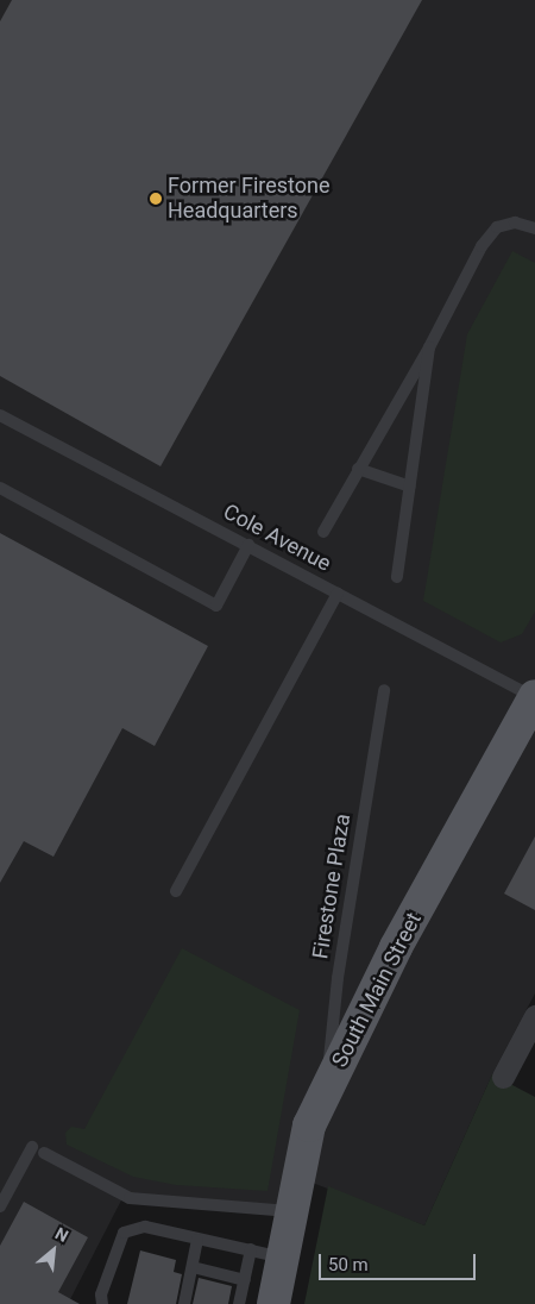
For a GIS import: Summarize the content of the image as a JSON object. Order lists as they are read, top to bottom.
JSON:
{
  "streets": {
    "main road": ["South Main Street"],
    "lane": ["Cole Avenue", "Firestone Plaza"]
  },
  "crossings": [
    ["Cole Avenue", "South Main Street"],
    ["Firestone Plaza", "South Main Street"]
  ],
  "places": ["Former Firestone Headquarters"],
  "scale_bar": "50 m",
  "north": "top right"
}
